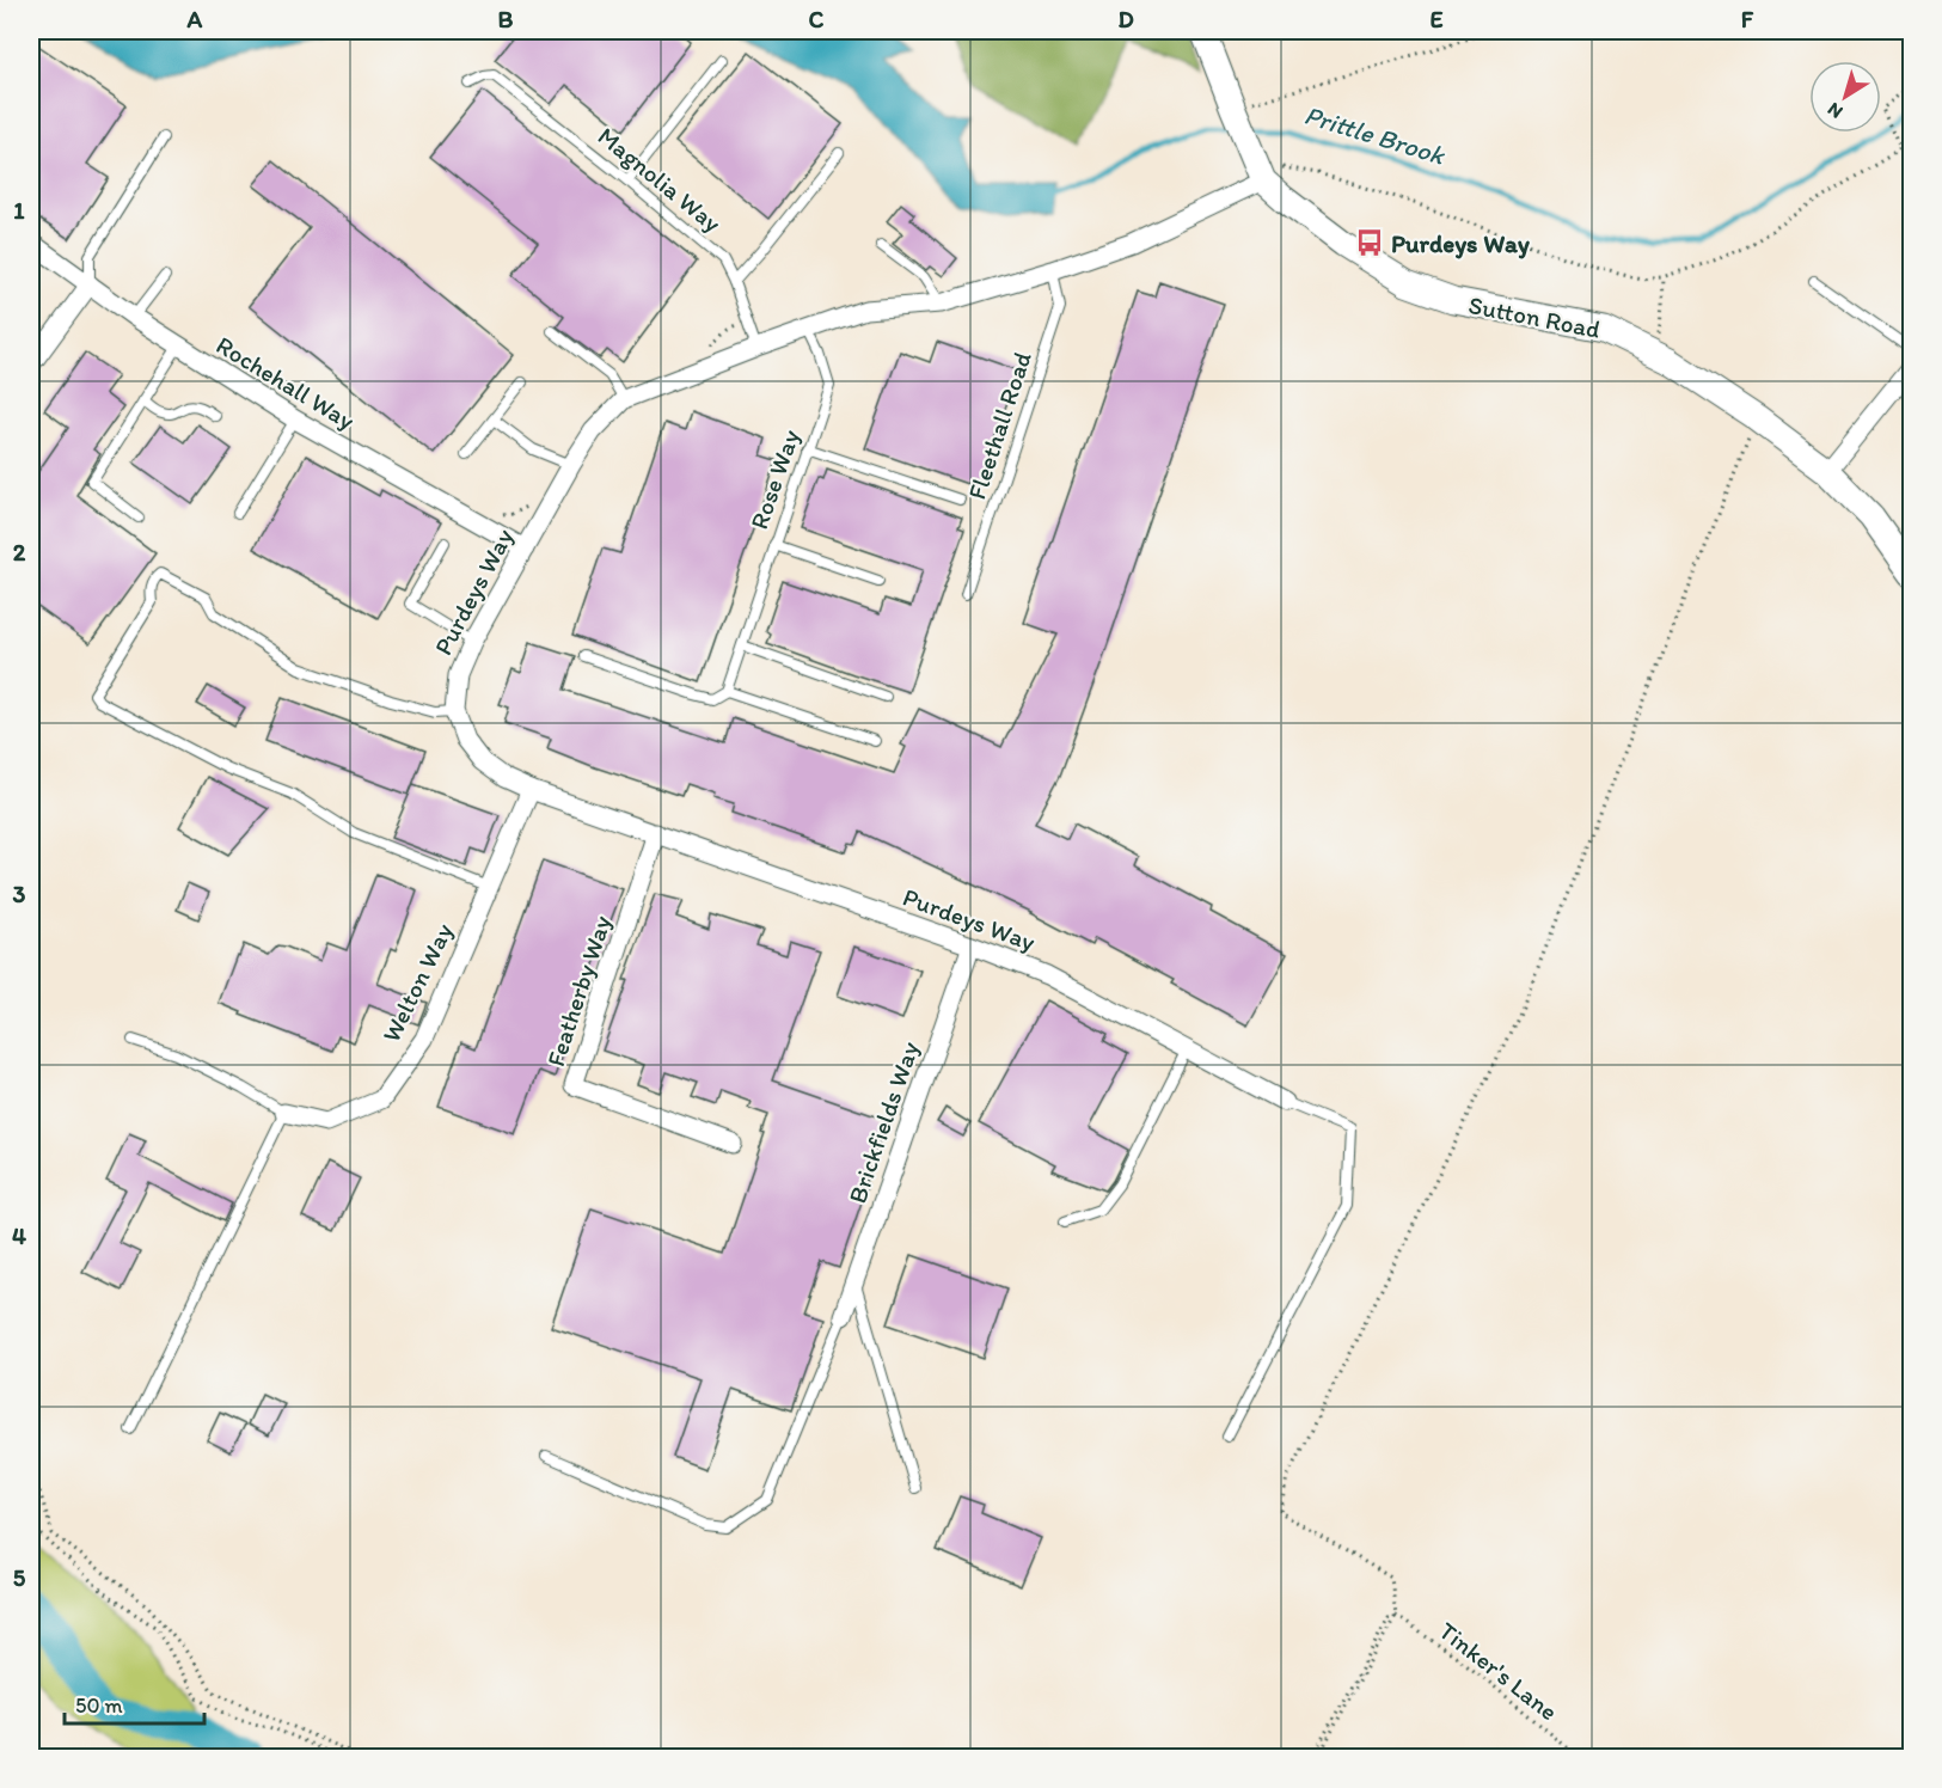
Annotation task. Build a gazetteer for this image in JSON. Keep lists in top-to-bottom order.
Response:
{
  "streets": {
    "street": [
      "Sutton Road",
      "Rochehall Way",
      "Purdeys Way",
      "Welton Way",
      "Featherby Way",
      "Brickfields Way"
    ],
    "lane": ["Magnolia Way", "Fleethall Road", "Rose Way"],
    "path": ["Tinker's Lane"]
  },
  "crossings": [
    ["Magnolia Way", "Purdeys Way"],
    ["Sutton Road", "Purdeys Way"],
    ["Rochehall Way", "Purdeys Way"],
    ["Fleethall Road", "Purdeys Way"],
    ["Rose Way", "Purdeys Way"],
    ["Purdeys Way", "Welton Way"],
    ["Purdeys Way", "Featherby Way"],
    ["Purdeys Way", "Brickfields Way"]
  ],
  "water": ["Prittle Brook"],
  "places": {
    "bus stop": ["Purdeys Way"]
  },
  "scale_bar": "50 m",
  "north": "bottom left",
  "grid": {
    "columns": [
      "A",
      "B",
      "C",
      "D",
      "E",
      "F"
    ],
    "rows": [
      "1",
      "2",
      "3",
      "4",
      "5"
    ]
  }
}
